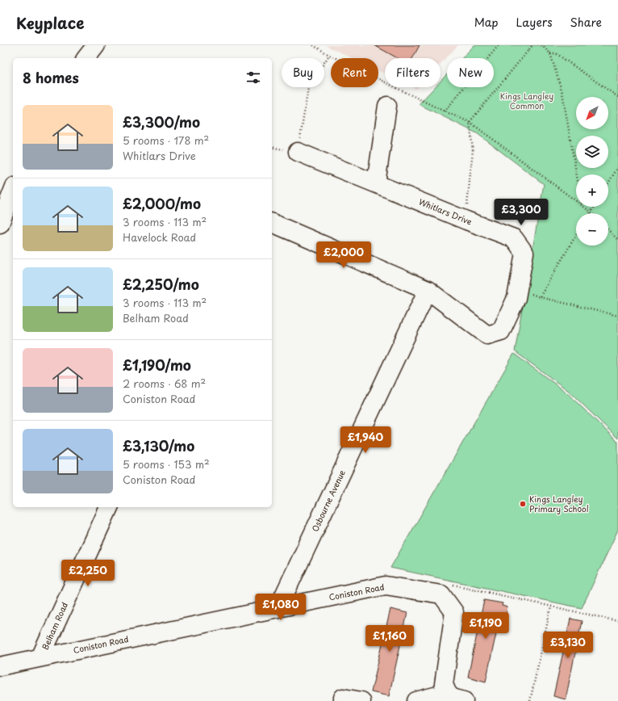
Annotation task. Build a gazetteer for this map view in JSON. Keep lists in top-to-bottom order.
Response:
{
  "streets": {
    "street": [
      "Whitlars Drive",
      "Osbourne Avenue",
      "Coniston Road",
      "Belham Road"
    ]
  },
  "crossings": [
    ["Whitlars Drive", "Osbourne Avenue"],
    ["Osbourne Avenue", "Coniston Road"],
    ["Coniston Road", "Belham Road"]
  ],
  "parks": ["Kings Langley Common"],
  "places": ["Kings Langley Primary School"],
  "north": "bottom left",
  "page": {
    "header": "Keyplace",
    "nav": ["Map", "Layers", "Share"],
    "chip": [
      "Buy",
      "Rent",
      "Filters",
      "New"
    ],
    "heading": "8 homes",
    "map_buttons": ["+", "−"],
    "list": [
      {
        "name": "£3,300/mo",
        "note": "5 rooms · 178 m² · Whitlars Drive"
      },
      {
        "name": "£2,000/mo",
        "note": "3 rooms · 113 m² · Havelock Road"
      },
      {
        "name": "£2,250/mo",
        "note": "3 rooms · 113 m² · Belham Road"
      },
      {
        "name": "£1,190/mo",
        "note": "2 rooms · 68 m² · Coniston Road"
      },
      {
        "name": "£3,130/mo",
        "note": "5 rooms · 153 m² · Coniston Road"
      }
    ],
    "price": [
      "£3,300",
      "£2,000",
      "£1,940",
      "£2,250",
      "£1,080",
      "£1,190",
      "£1,160",
      "£3,130"
    ]
  }
}
